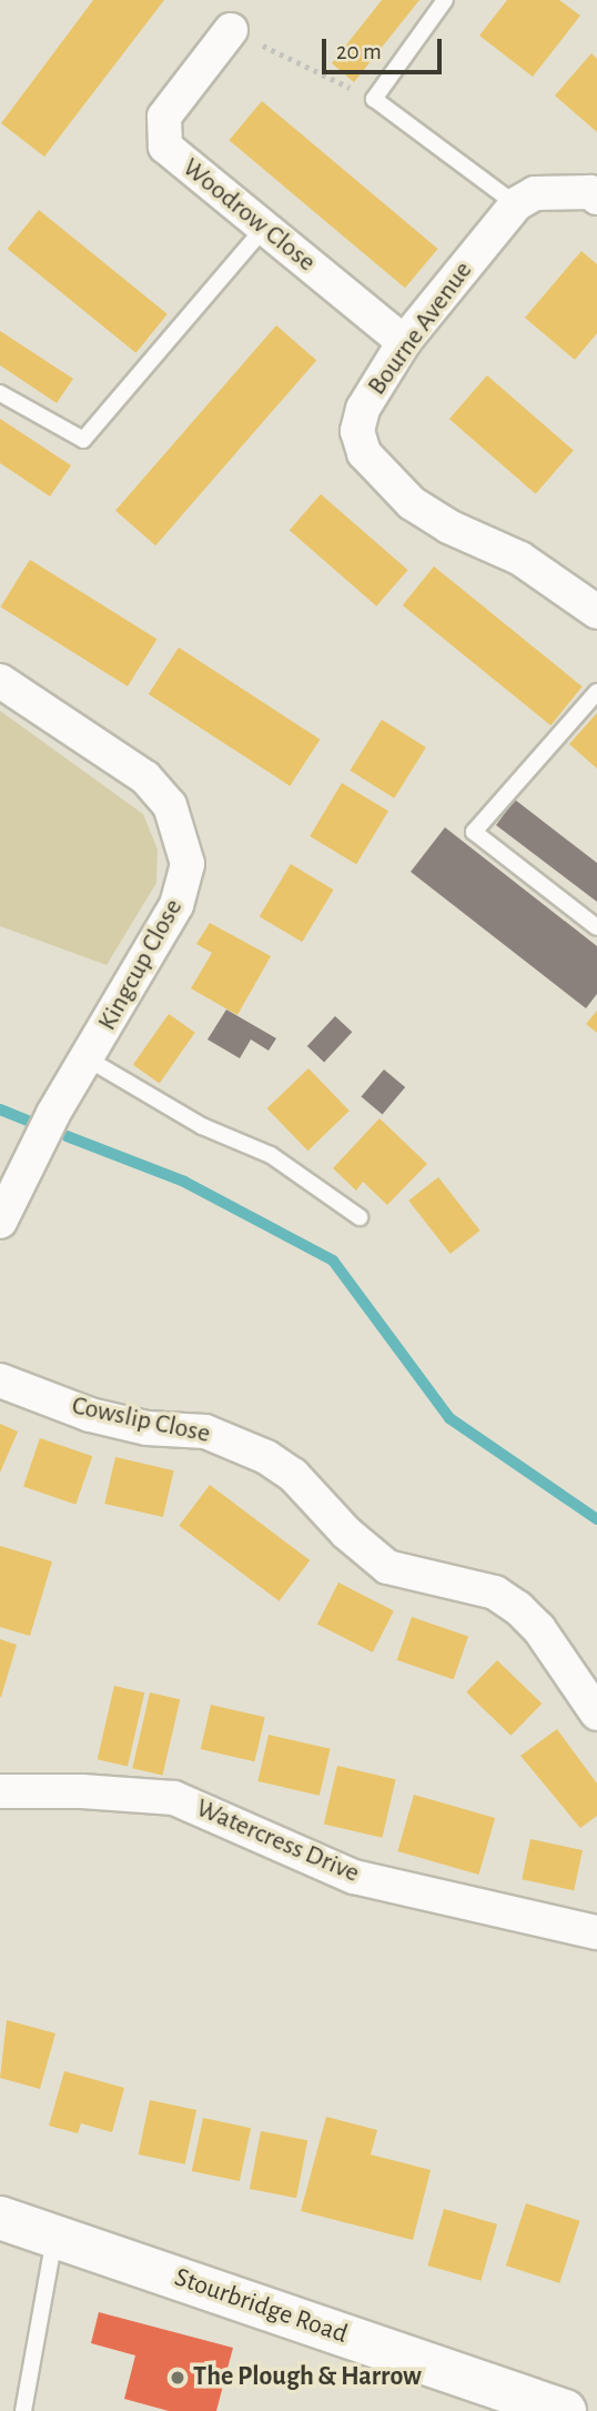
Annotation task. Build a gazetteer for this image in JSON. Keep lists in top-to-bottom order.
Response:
{
  "streets": {
    "main road": ["Stourbridge Road"],
    "street": [
      "Woodrow Close",
      "Bourne Avenue",
      "Kingcup Close",
      "Cowslip Close",
      "Watercress Drive"
    ]
  },
  "crossings": [
    ["Woodrow Close", "Bourne Avenue"]
  ],
  "places": ["The Plough & Harrow"],
  "scale_bar": "20 m"
}
